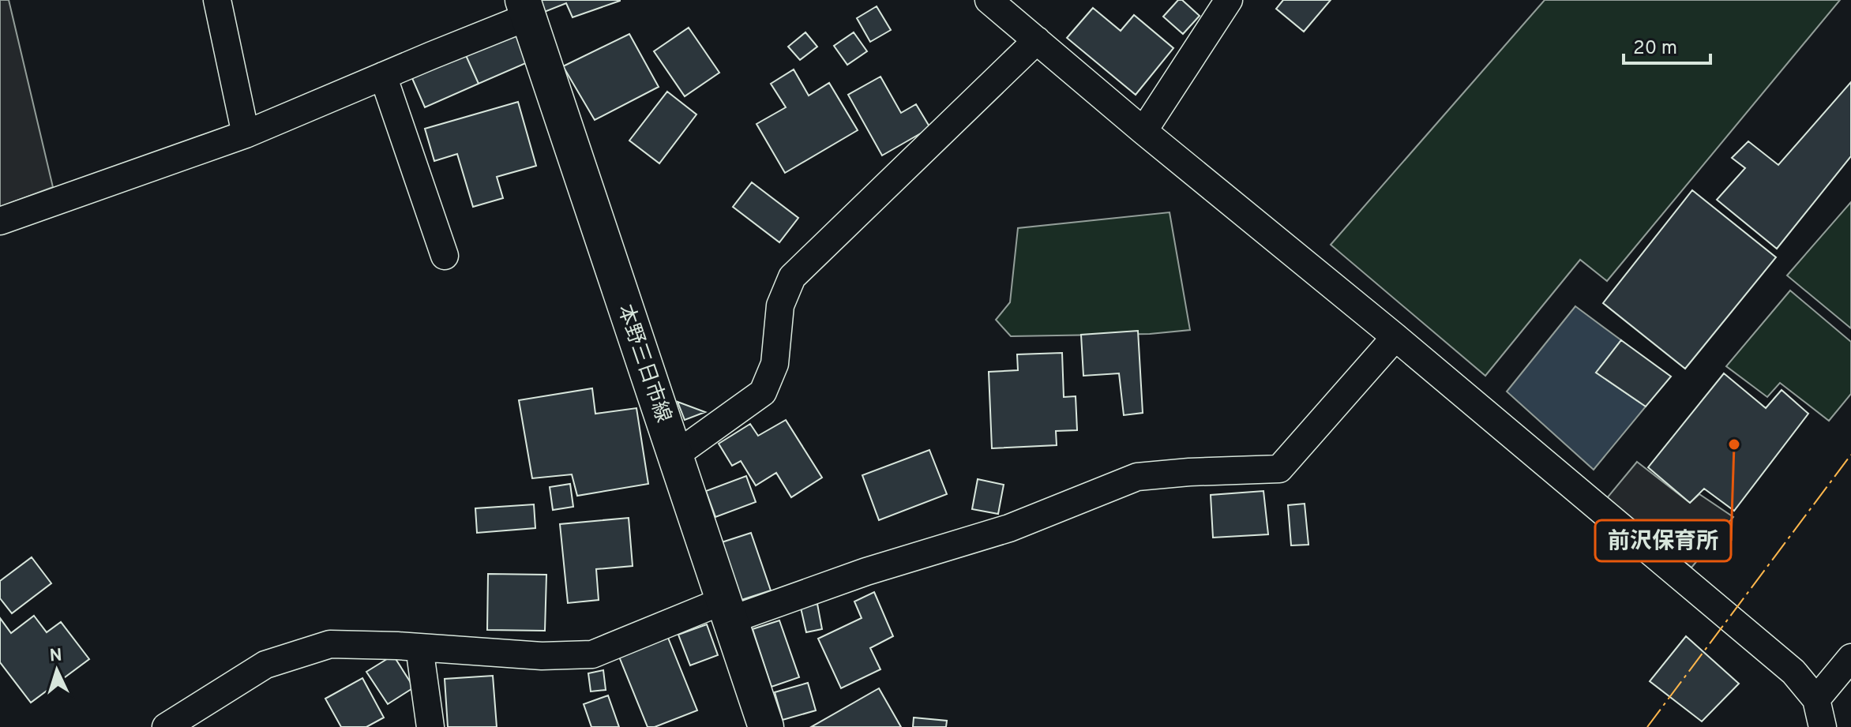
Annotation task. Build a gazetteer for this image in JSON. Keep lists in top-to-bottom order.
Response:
{
  "streets": {
    "main road": ["本野三日市線"]
  },
  "places": ["前沢保育所"],
  "scale_bar": "20 m",
  "north": "top"
}
